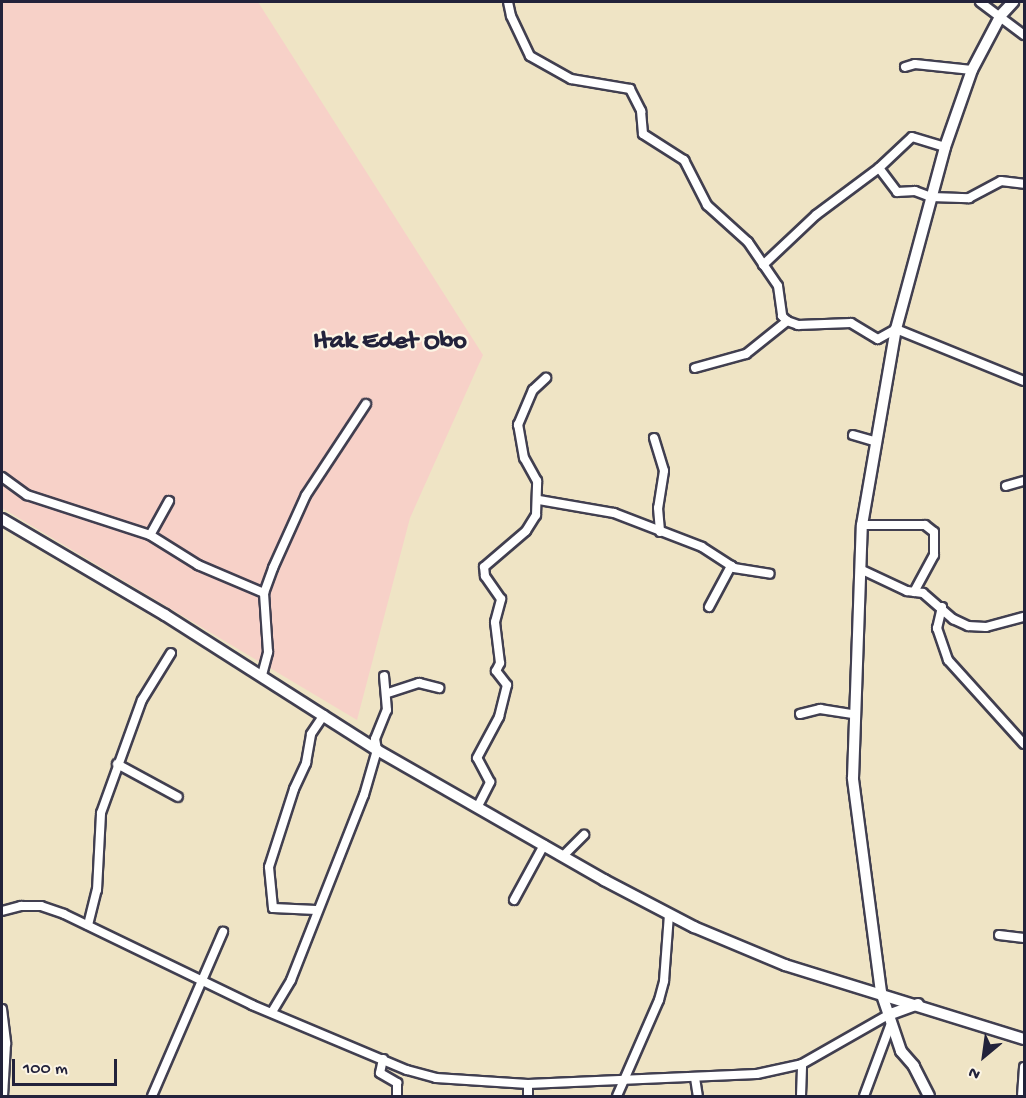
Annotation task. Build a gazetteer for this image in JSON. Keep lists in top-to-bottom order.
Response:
{
  "districts": ["Itak Edet Obo"],
  "scale_bar": "100 m",
  "north": "bottom left"
}
